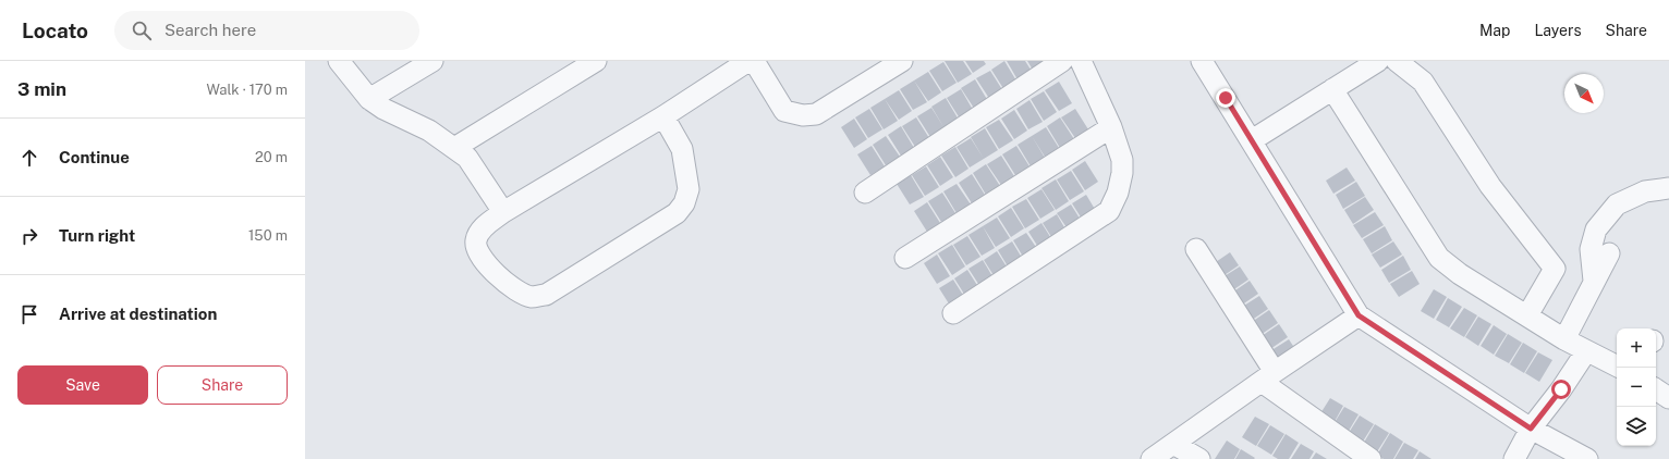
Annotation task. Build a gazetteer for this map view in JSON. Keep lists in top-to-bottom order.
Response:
{
  "north": "bottom right",
  "page": {
    "header": "Locato",
    "search": "Search here",
    "nav": ["Map", "Layers", "Share"],
    "heading": ["3 min", "Walk · 170 m"],
    "list": [
      ["Continue", "20 m"],
      ["Turn right", "150 m"],
      "Arrive at destination"
    ],
    "map_buttons": ["+", "−"],
    "buttons": ["Save", "Share"]
  }
}
